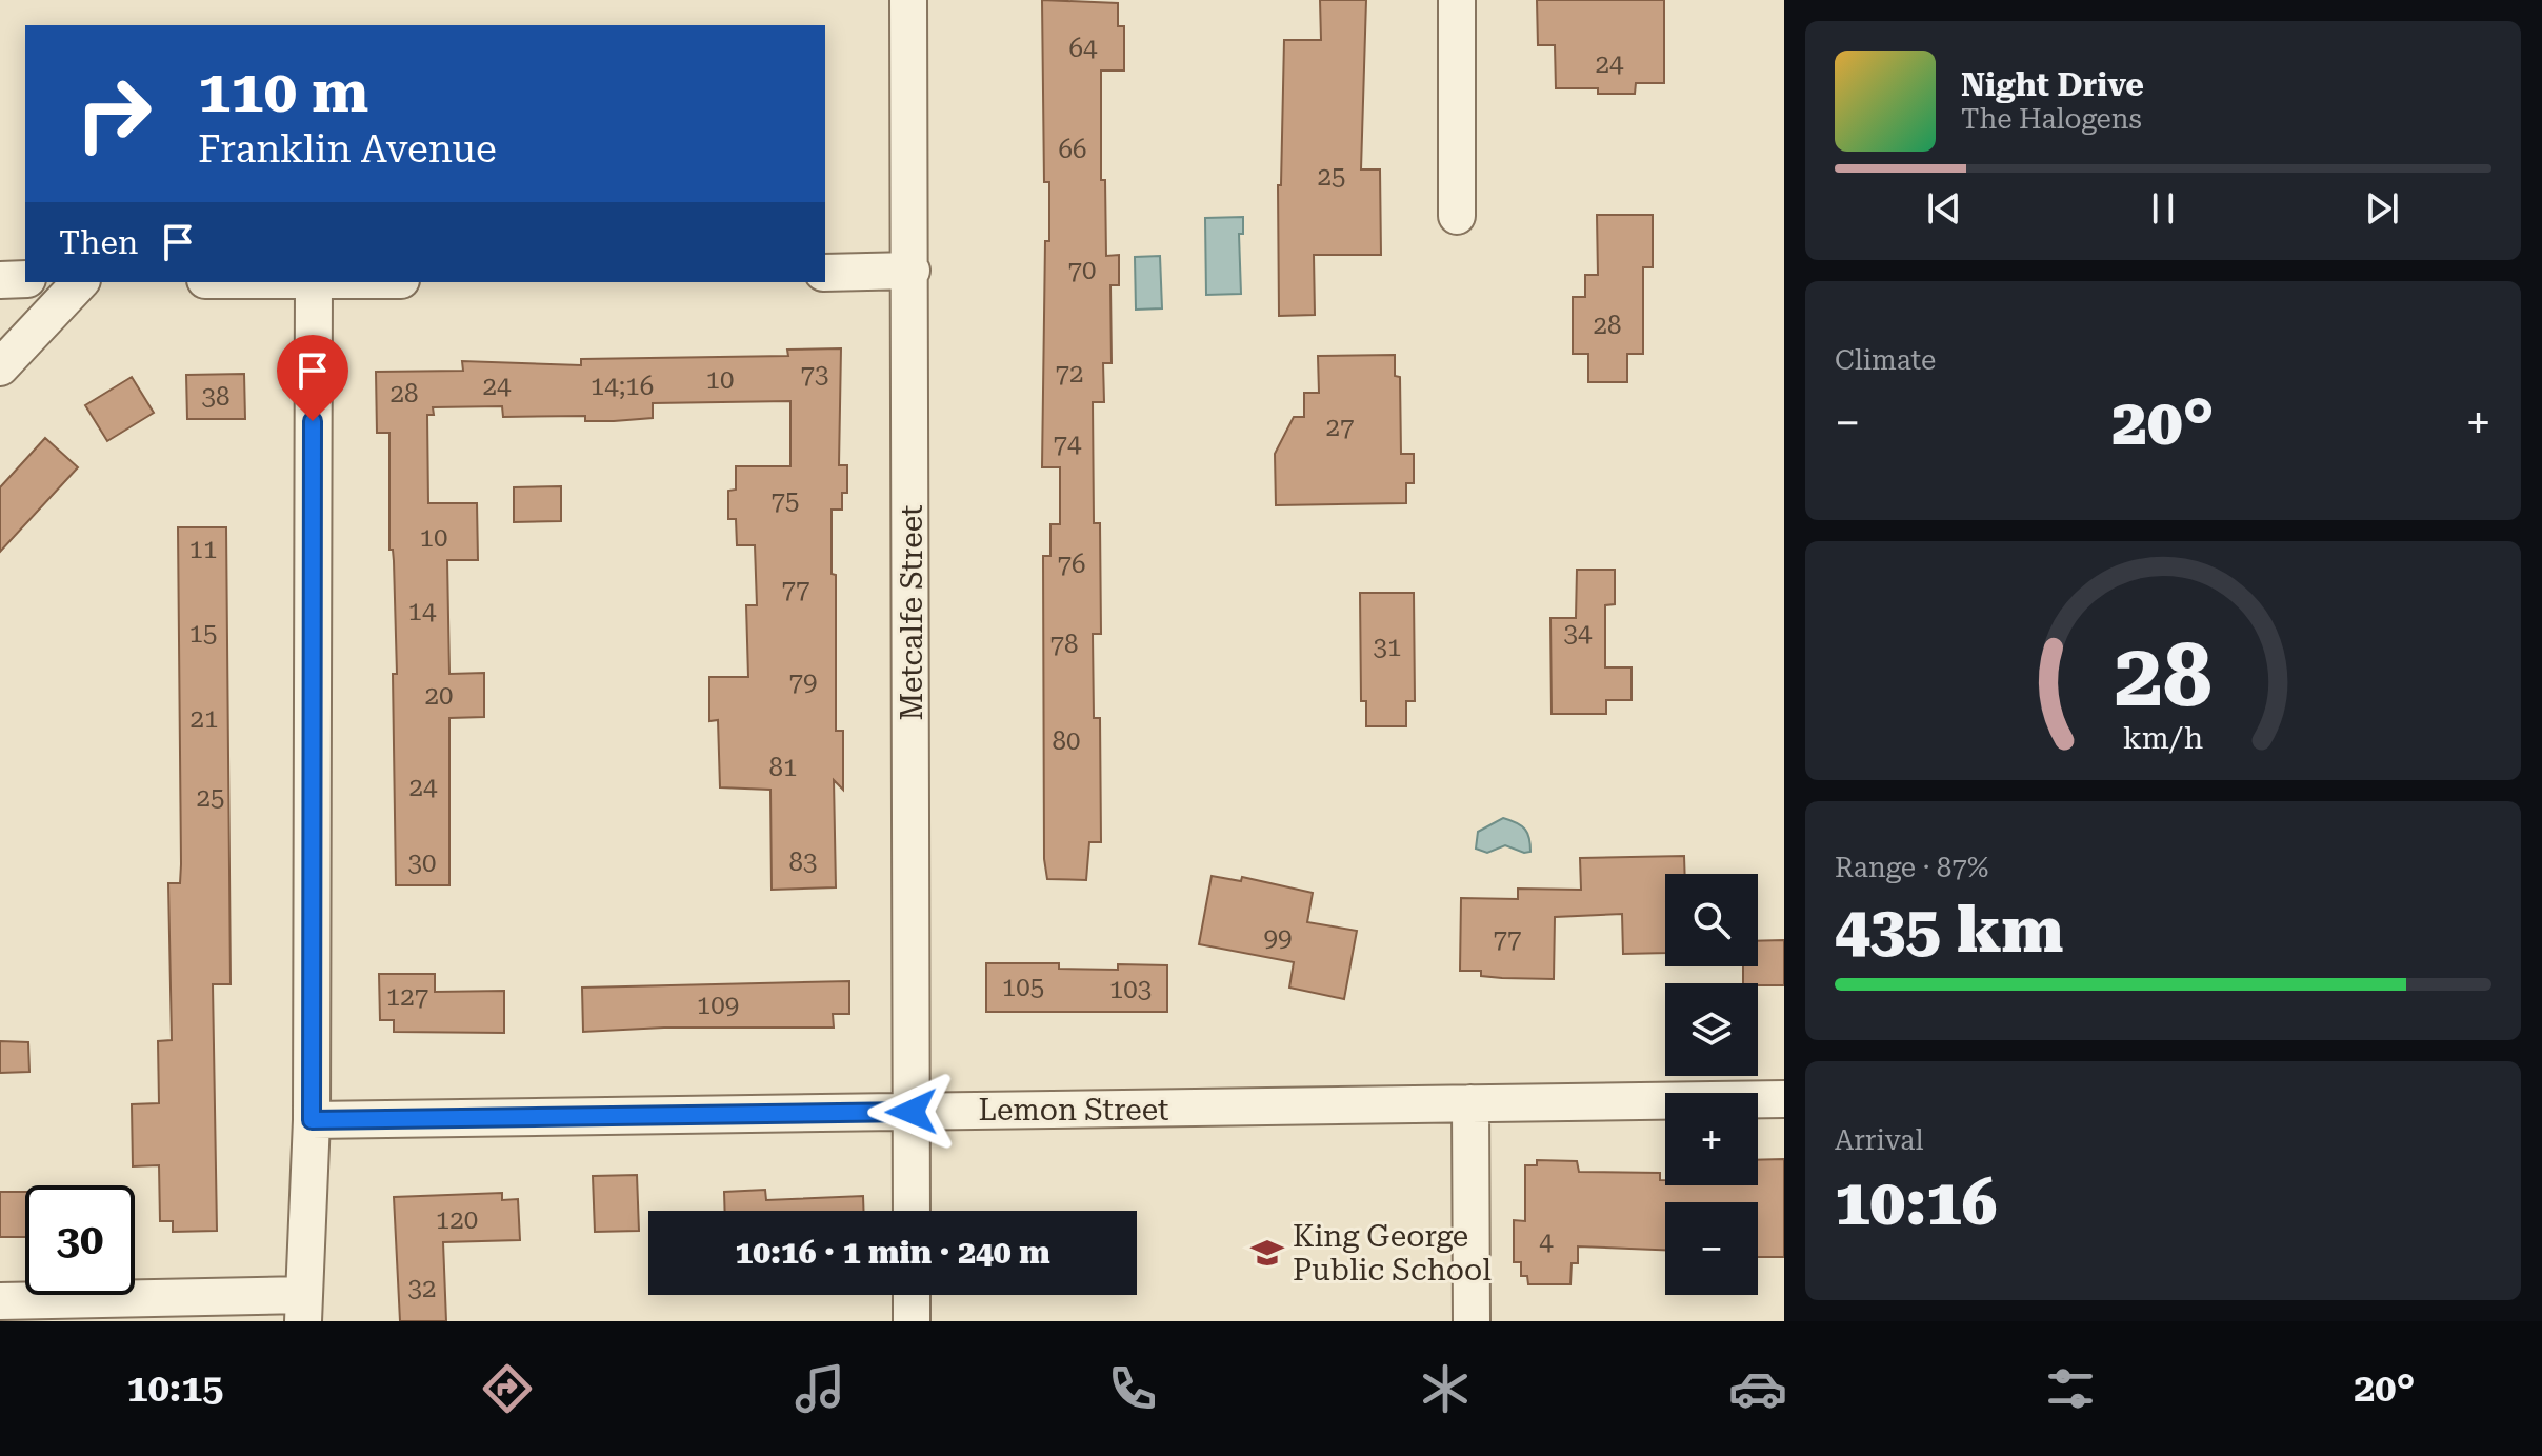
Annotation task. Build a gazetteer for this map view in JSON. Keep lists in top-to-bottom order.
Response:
{
  "streets": {
    "street": ["Metcalfe Street", "Lemon Street"]
  },
  "crossings": [
    ["Metcalfe Street", "Lemon Street"]
  ],
  "places": {
    "school or university": ["King George Public School"]
  },
  "house_numbers": [
    "64",
    "24",
    "66",
    "25",
    "70",
    "28",
    "72",
    "73",
    "10",
    "24",
    "14;16",
    "28",
    "38",
    "27",
    "74",
    "75",
    "10",
    "11",
    "76",
    "77",
    "14",
    "15",
    "34",
    "78",
    "31",
    "79",
    "20",
    "21",
    "80",
    "81",
    "24",
    "25",
    "83",
    "30",
    "99",
    "77",
    "105",
    "103",
    "127",
    "109",
    "120",
    "4",
    "32"
  ],
  "page": {
    "turn": ["110 m", "Franklin Avenue"],
    "song": ["Night Drive", "The Halogens"],
    "then": "Then",
    "tile": [
      "Climate",
      ["Range · 87%", "435 km"],
      ["Arrival", "10:16"]
    ],
    "heat": ["−", "20°", "+"],
    "map_buttons": ["+", "−"],
    "limit": "30",
    "trip": "10:16 · 1 min · 240 m",
    "tabs": ["10:15", "20°"],
    "gauge": ["28", "km/h"]
  }
}
